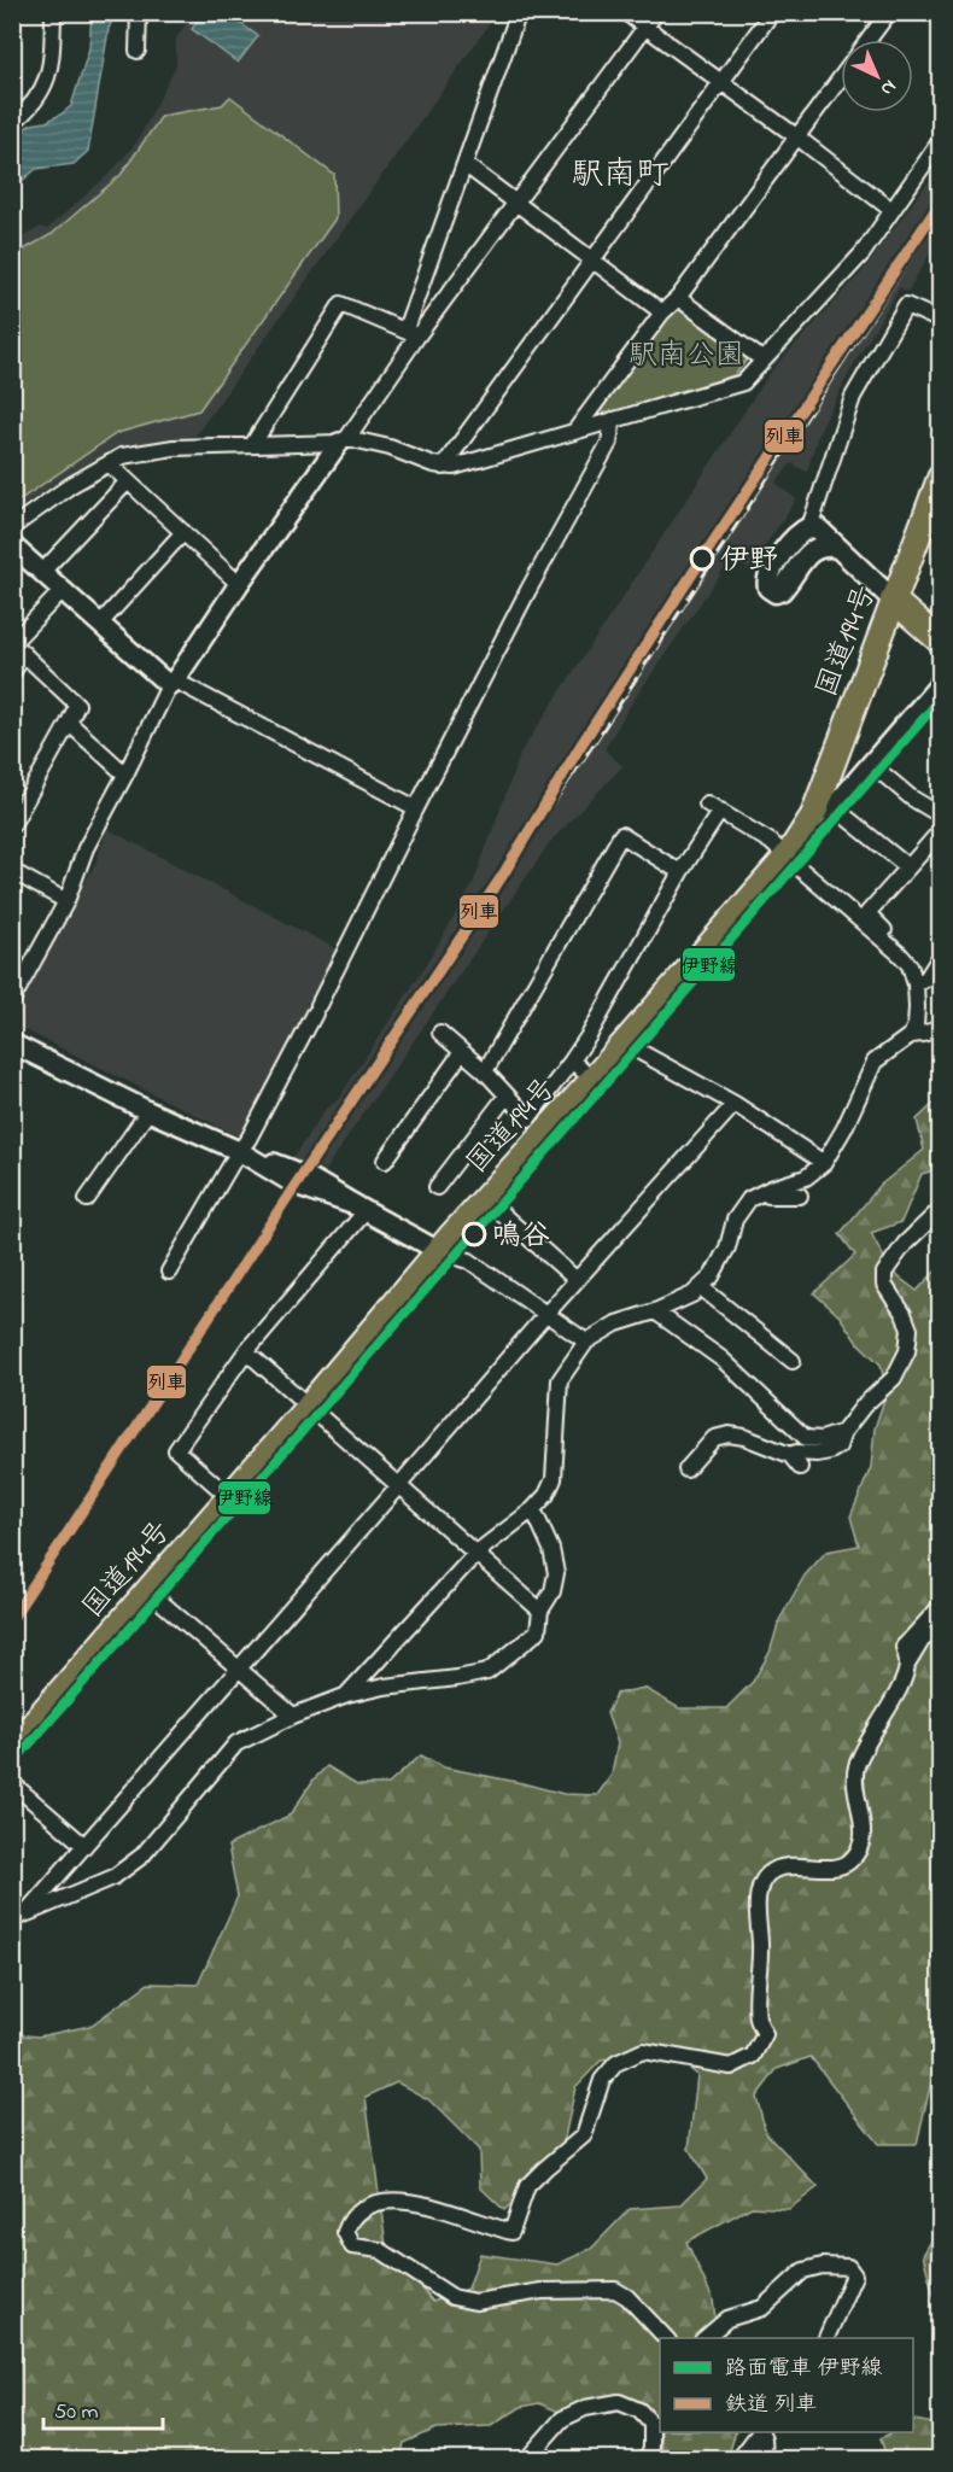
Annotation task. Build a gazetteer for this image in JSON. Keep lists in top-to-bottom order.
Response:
{
  "streets": {
    "main road": ["国道194号"]
  },
  "districts": ["駅南町"],
  "parks": ["駅南公園"],
  "places": ["伊野", "鳴谷"],
  "lines": ["rail line 列車", "tram line 伊野線"],
  "legend": ["路面電車 伊野線", "鉄道 列車"],
  "scale_bar": "50 m",
  "north": "bottom right"
}
